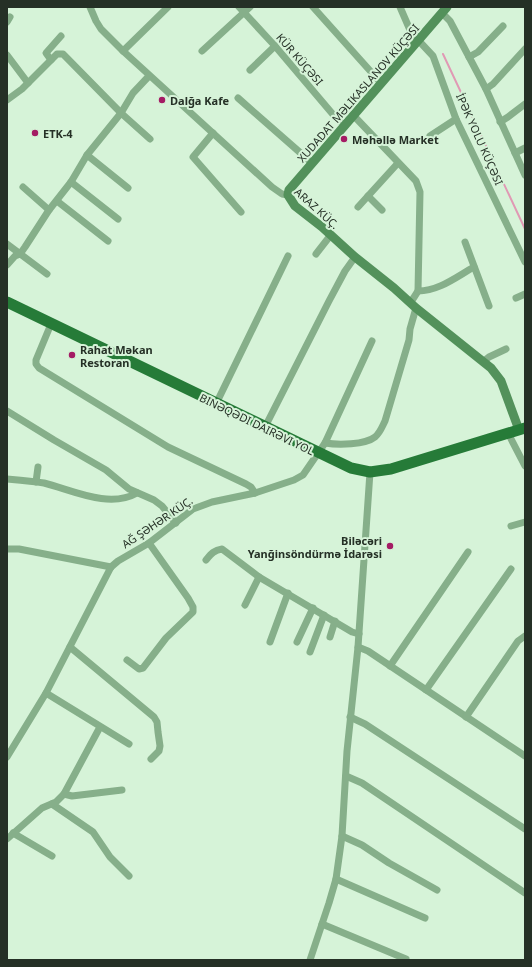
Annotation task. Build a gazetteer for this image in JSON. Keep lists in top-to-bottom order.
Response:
{
  "streets": {
    "main road": ["BINƏQƏDI DAIRƏVI YOL"],
    "street": [
      "KÜR KÜÇƏSI",
      "XUDADAT MƏLIKASLANOV KÜÇƏSI",
      "İPƏK YOLU KÜÇƏSI",
      "ARAZ KÜÇ.",
      "AĞ ŞƏHƏR KÜÇ."
    ]
  },
  "crossings": [
    ["KÜR KÜÇƏSI", "XUDADAT MƏLIKASLANOV KÜÇƏSI"],
    ["XUDADAT MƏLIKASLANOV KÜÇƏSI", "İPƏK YOLU KÜÇƏSI"],
    ["XUDADAT MƏLIKASLANOV KÜÇƏSI", "ARAZ KÜÇ."],
    ["ARAZ KÜÇ.", "BINƏQƏDI DAIRƏVI YOL"],
    ["BINƏQƏDI DAIRƏVI YOL", "AĞ ŞƏHƏR KÜÇ."]
  ],
  "places": [
    "Dalğa Kafe",
    "ETK-4",
    "Məhəllə Market",
    "Rahat Məkan Restoran",
    "Biləcəri Yanğinsöndürmə İdarəsi"
  ]
}
